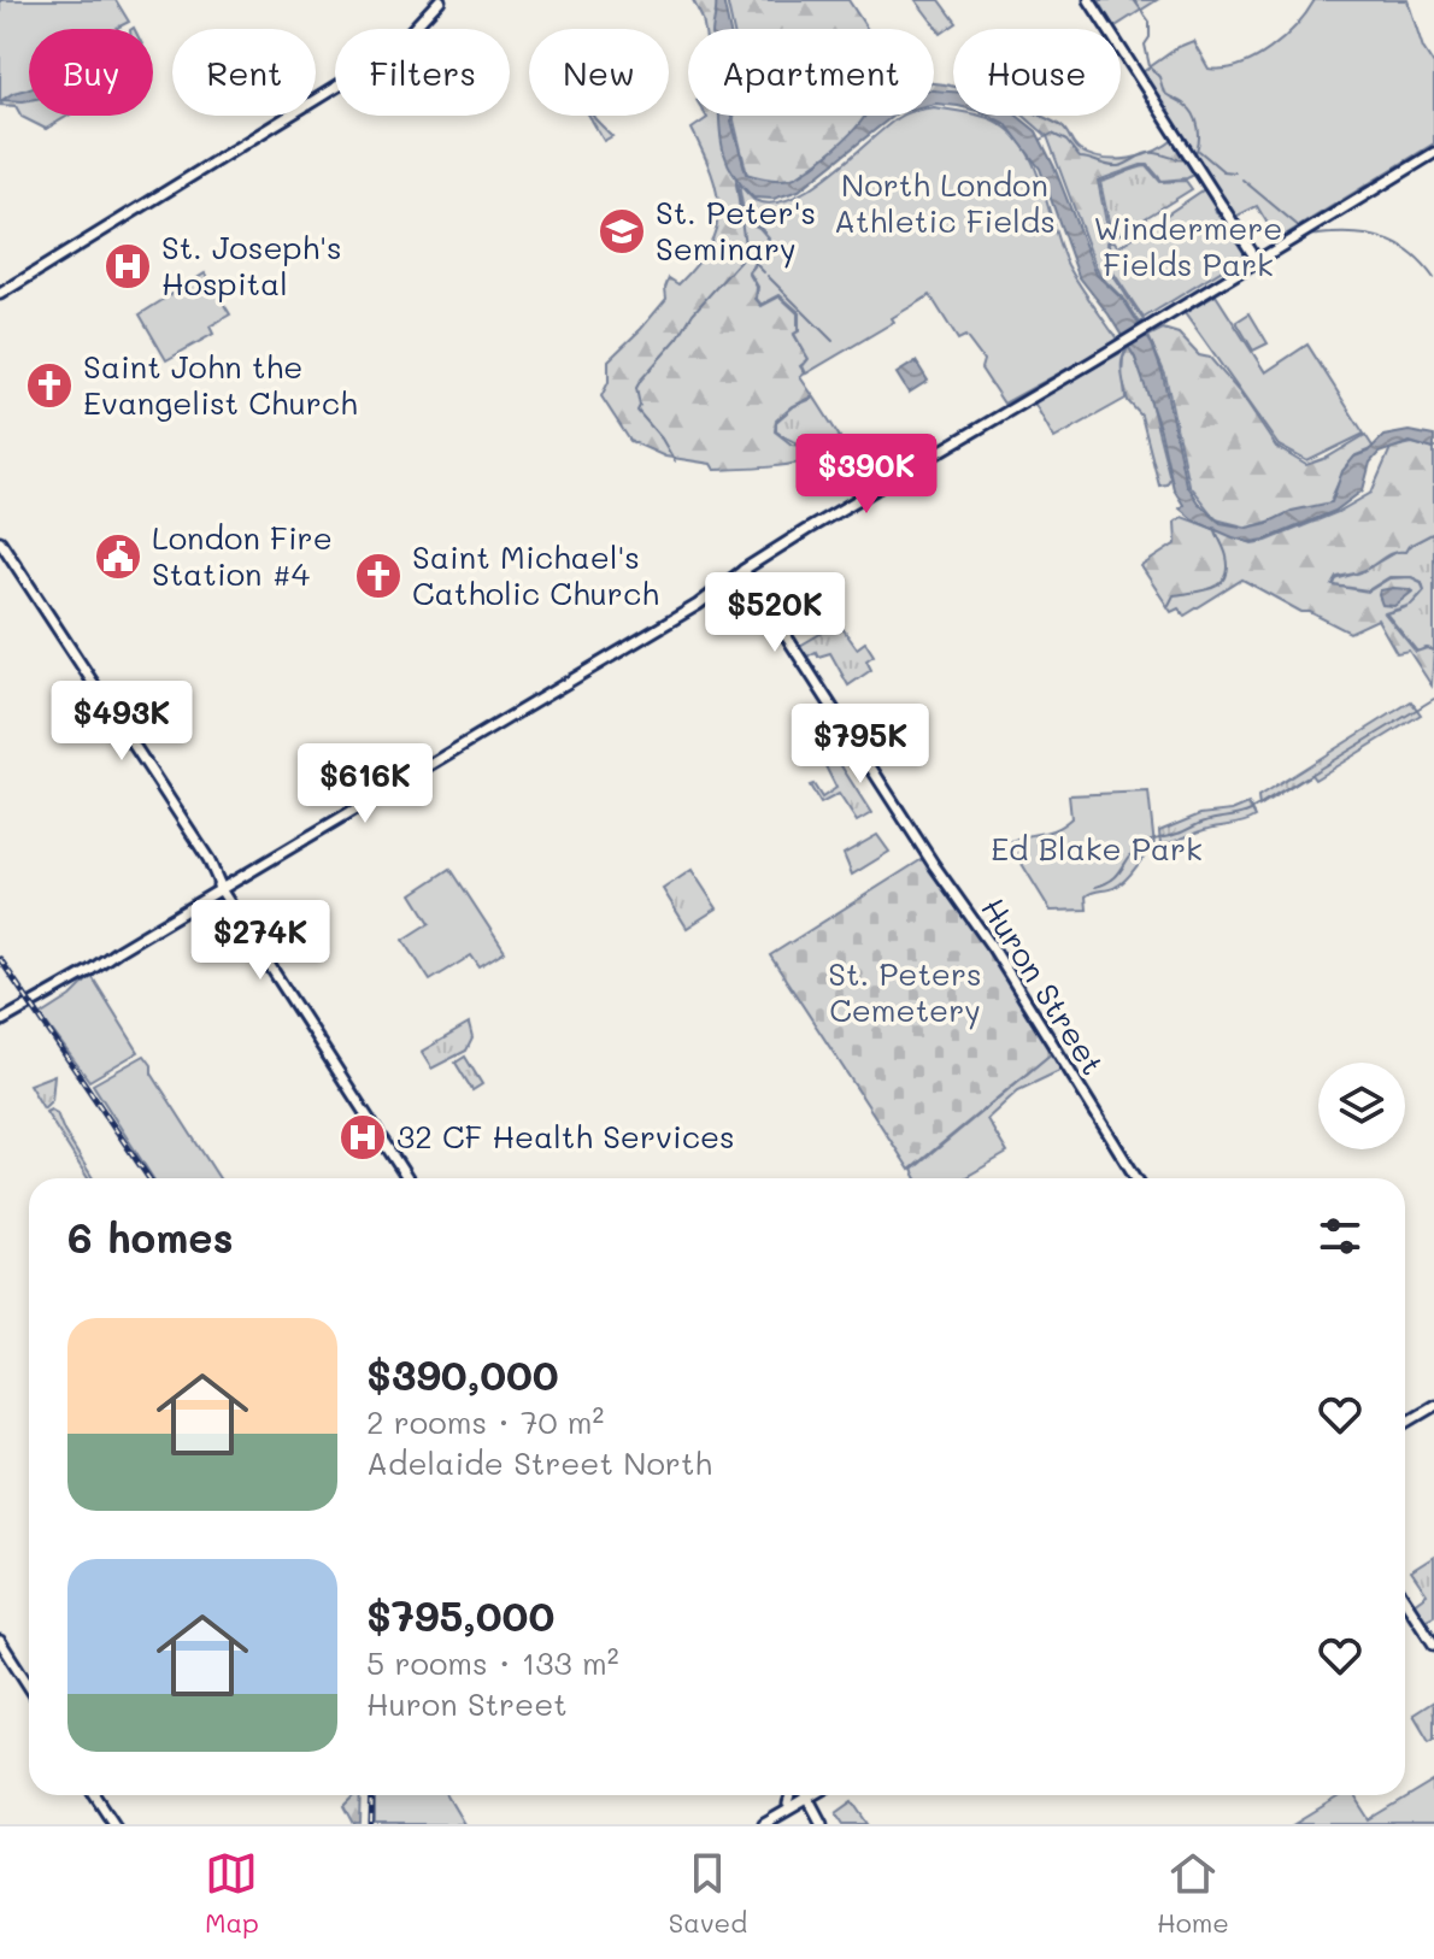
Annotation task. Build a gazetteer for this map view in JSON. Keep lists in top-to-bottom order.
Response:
{
  "streets": {
    "main road": ["Huron Street"]
  },
  "parks": [
    "North London Athletic Fields",
    "Windermere Fields Park",
    "Ed Blake Park",
    "St. Peters Cemetery"
  ],
  "places": {
    "school or university": ["St. Peter's Seminary"],
    "hospital": ["St. Joseph's Hospital", "32 CF Health Services"],
    "church": ["Saint John the Evangelist Church", "Saint Michael's Catholic Church"],
    "public building": ["London Fire Station #4"]
  },
  "page": {
    "chip": [
      "Buy",
      "Rent",
      "Filters",
      "New",
      "Apartment",
      "House"
    ],
    "price": [
      "$390K",
      "$520K",
      "$493K",
      "$795K",
      "$616K",
      "$274K"
    ],
    "heading": "6 homes",
    "list": [
      {
        "name": "$390,000",
        "note": "2 rooms · 70 m² · Adelaide Street North"
      },
      {
        "name": "$795,000",
        "note": "5 rooms · 133 m² · Huron Street"
      }
    ],
    "tabs": ["Map", "Saved", "Home"]
  }
}
